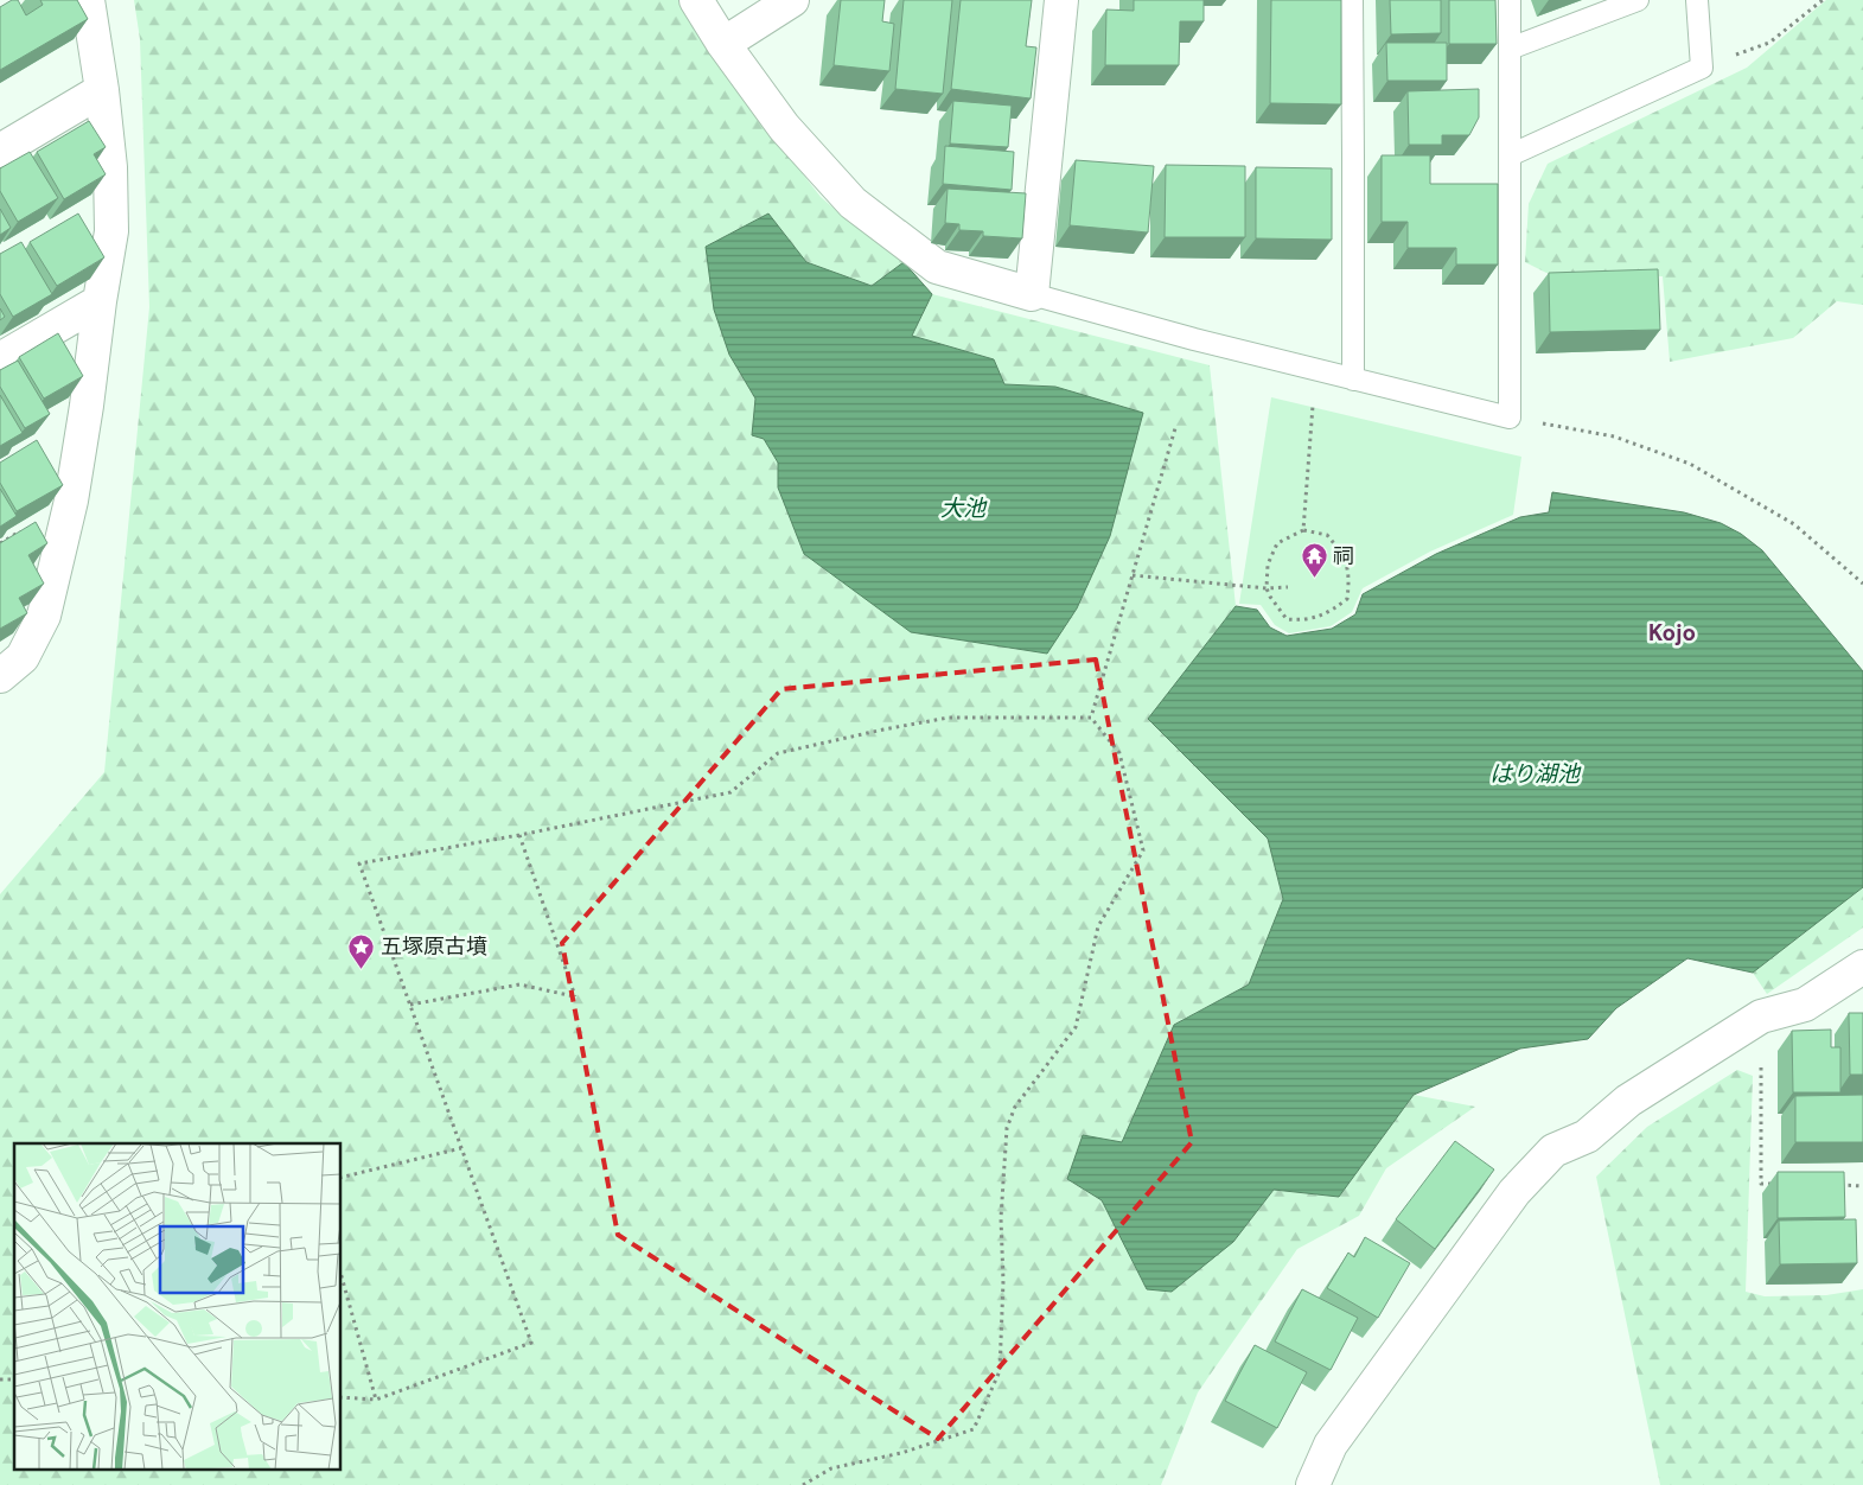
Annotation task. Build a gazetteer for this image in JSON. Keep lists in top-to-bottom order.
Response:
{
  "districts": ["Kojo"],
  "water": ["大池", "はり湖池"],
  "places": {
    "temple": ["祠"],
    "place": ["五塚原古墳"]
  }
}
